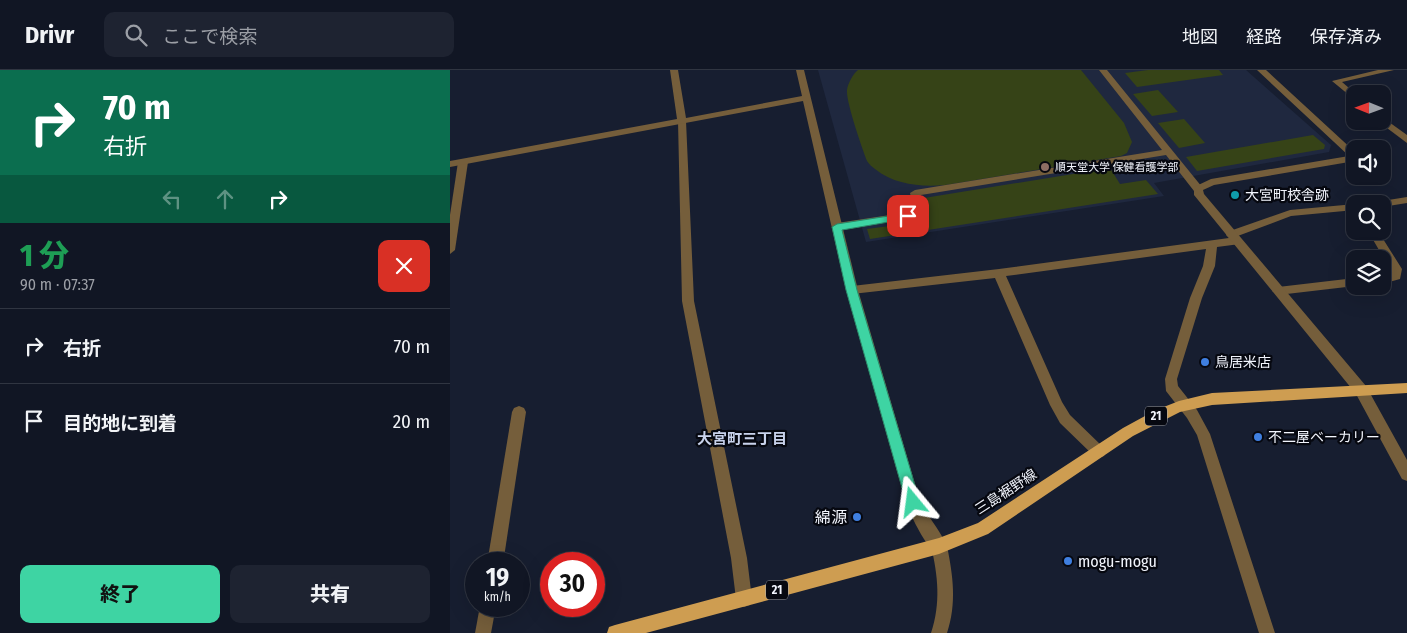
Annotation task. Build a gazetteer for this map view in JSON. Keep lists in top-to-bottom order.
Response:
{
  "streets": {
    "main road": ["21", "三島裾野線"]
  },
  "districts": ["大宮町三丁目"],
  "places": [
    "順天堂大学 保健看護学部",
    "大宮町校舎跡",
    "鳥居米店",
    "不二屋ベーカリー",
    "綿源",
    "mogu-mogu"
  ],
  "north": "left",
  "page": {
    "header": "Drivr",
    "search": "ここで検索",
    "nav": ["地図", "経路", "保存済み"],
    "turn": ["70 m", "右折"],
    "heading": ["1 分", "90 m · 07:37"],
    "list": [
      {
        "name": "右折",
        "value": "70 m"
      },
      {
        "name": "目的地に到着",
        "value": "20 m"
      }
    ],
    "speed": "19 km/h",
    "limit": "30",
    "buttons": ["終了", "共有"]
  }
}
